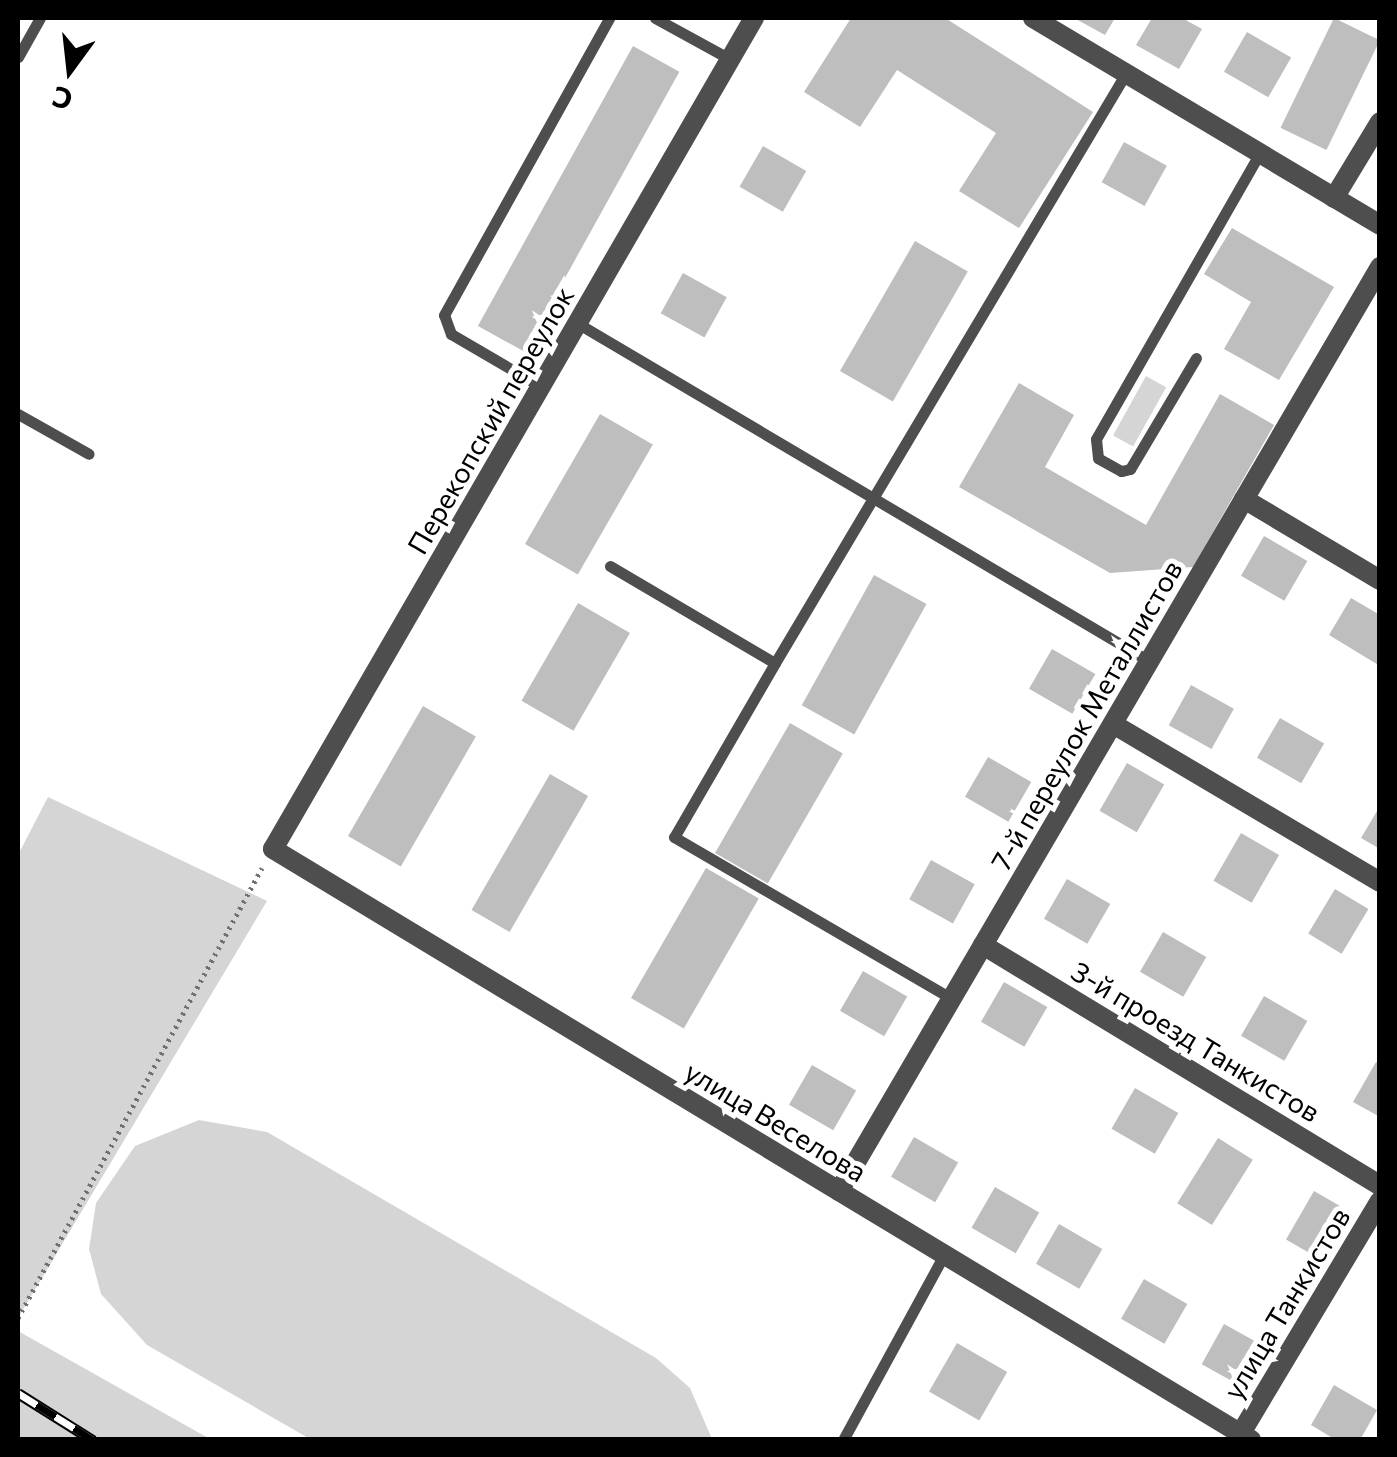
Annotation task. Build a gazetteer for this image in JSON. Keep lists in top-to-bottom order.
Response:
{
  "streets": {
    "street": [
      "Перекопский переулок",
      "7-й переулок Металлистов",
      "3-й проезд Танкистов",
      "улица Веселова",
      "улица Танкистов"
    ]
  },
  "crossings": [
    ["Перекопский переулок", "улица Веселова"],
    ["7-й переулок Металлистов", "3-й проезд Танкистов"],
    ["7-й переулок Металлистов", "улица Веселова"],
    ["улица Веселова", "улица Танкистов"]
  ],
  "north": "bottom"
}
